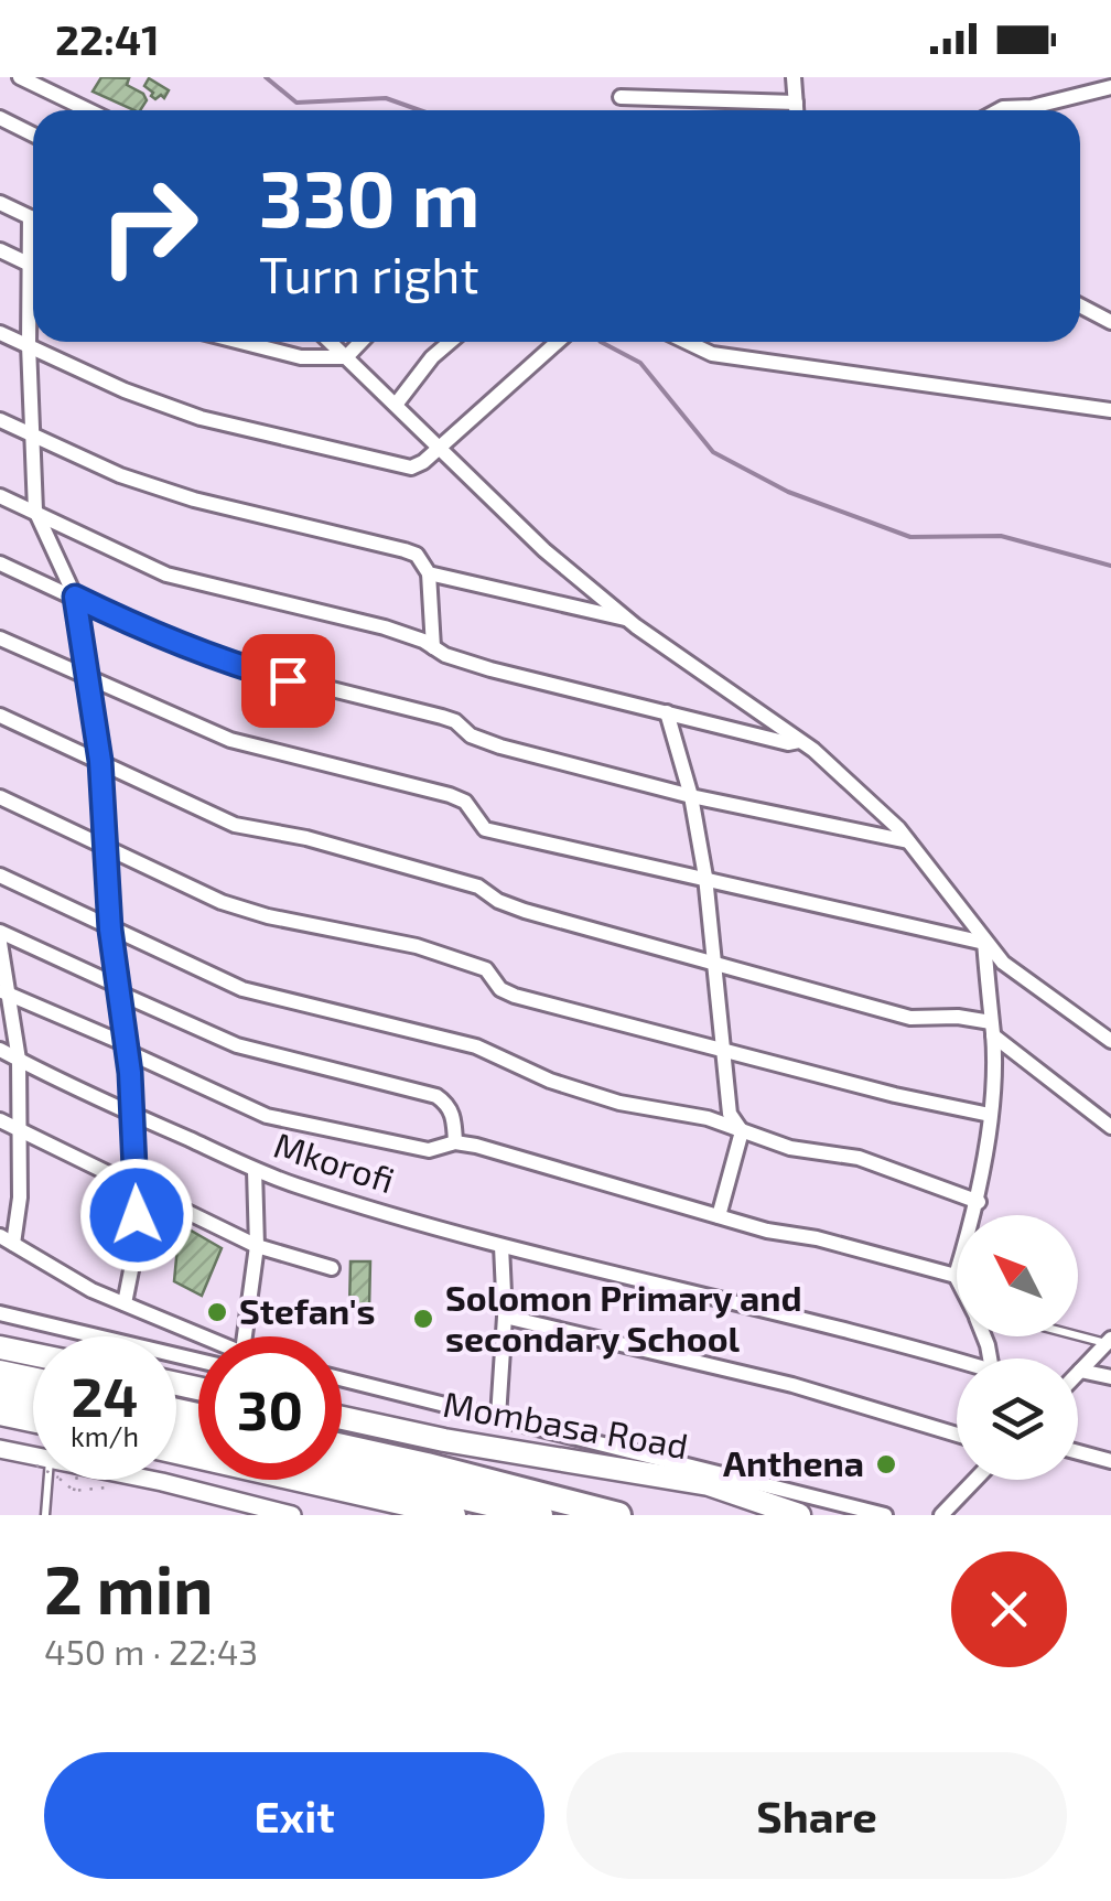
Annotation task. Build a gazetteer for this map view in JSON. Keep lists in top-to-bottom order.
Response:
{
  "streets": {
    "highway": ["Mombasa Road"],
    "street": ["Mkorofi"]
  },
  "places": ["Stefan's", "Solomon Primary and secondary School", "Anthena"],
  "north": "top left",
  "page": {
    "status": "22:41",
    "turn": ["330 m", "Turn right"],
    "speed": "24 km/h",
    "limit": "30",
    "heading": ["2 min", "450 m · 22:43"],
    "buttons": ["Exit", "Share"]
  }
}
